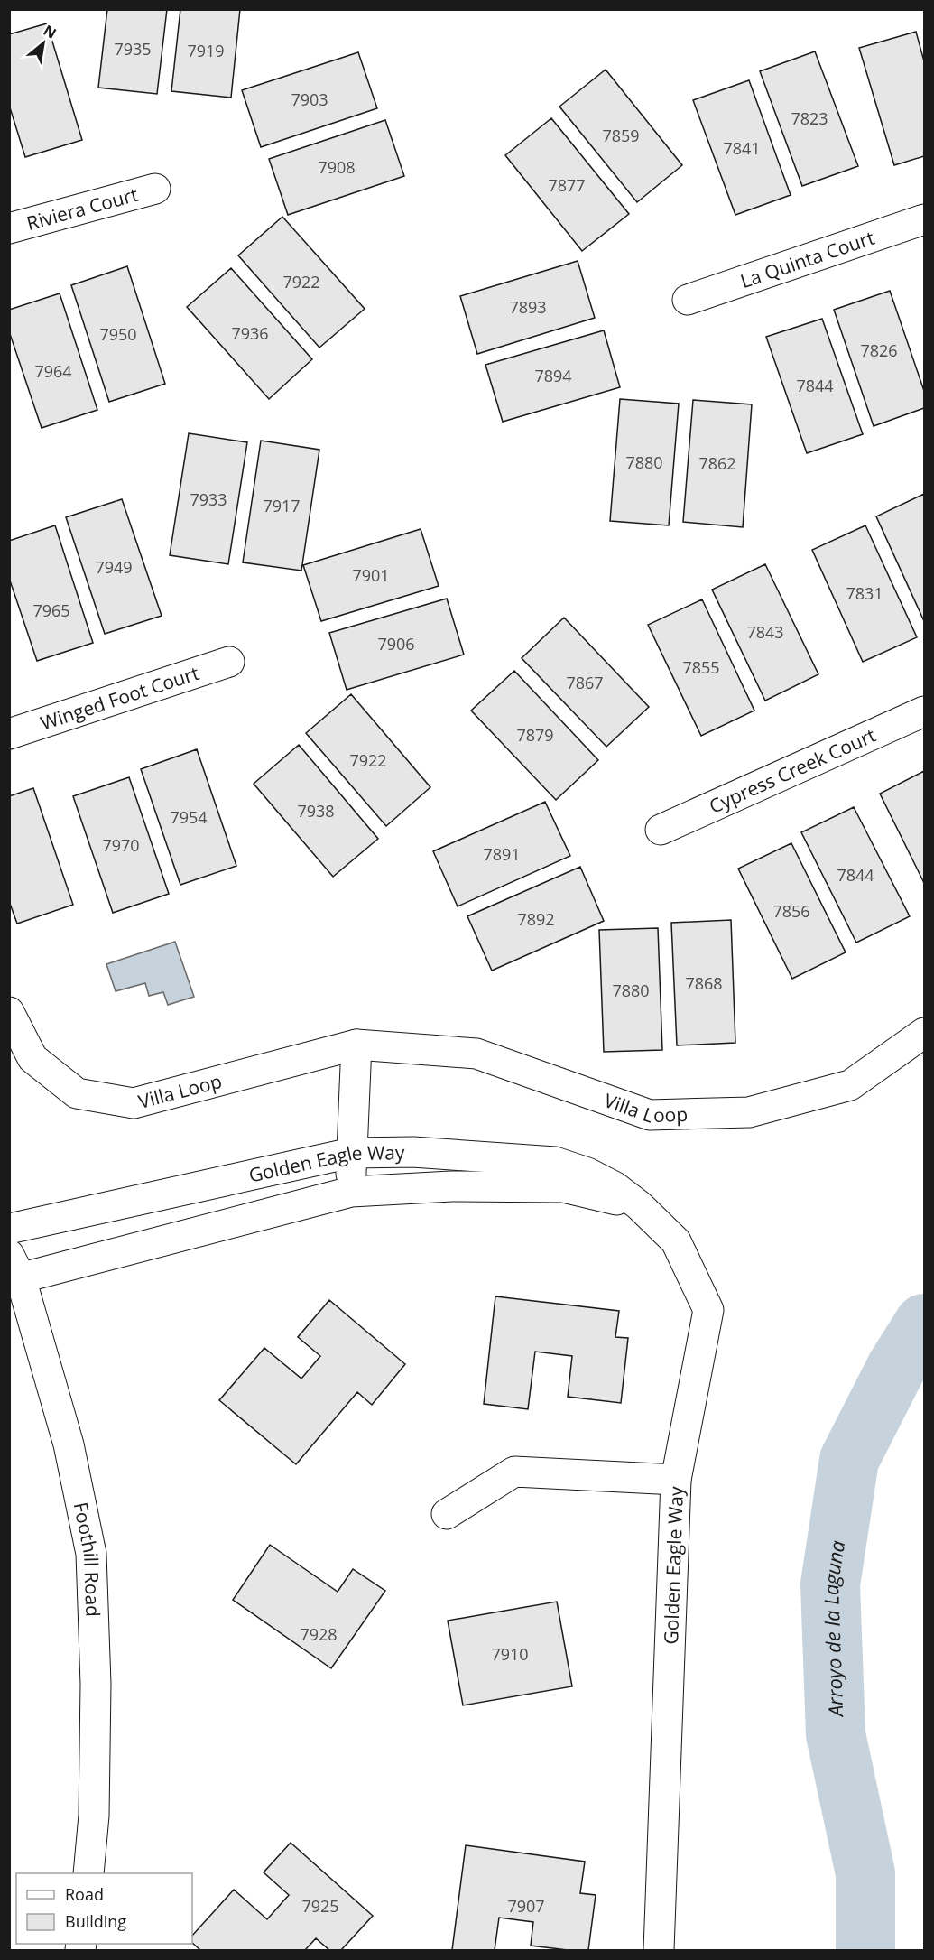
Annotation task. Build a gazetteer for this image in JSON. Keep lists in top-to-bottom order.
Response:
{
  "streets": {
    "street": [
      "Riviera Court",
      "La Quinta Court",
      "Winged Foot Court",
      "Cypress Creek Court",
      "Villa Loop",
      "Golden Eagle Way",
      "Foothill Road"
    ]
  },
  "crossings": [
    ["Golden Eagle Way", "Foothill Road"]
  ],
  "water": ["Arroyo de la Laguna"],
  "house_numbers": [
    "7935",
    "7919",
    "7903",
    "7823",
    "7859",
    "7841",
    "7908",
    "7877",
    "7922",
    "7893",
    "7936",
    "7950",
    "7826",
    "7964",
    "7894",
    "7844",
    "7880",
    "7862",
    "7933",
    "7917",
    "7949",
    "7901",
    "7831",
    "7965",
    "7843",
    "7906",
    "7855",
    "7867",
    "7879",
    "7922",
    "7938",
    "7954",
    "7970",
    "7891",
    "7844",
    "7856",
    "7892",
    "7868",
    "7880",
    "7928",
    "7910",
    "7925",
    "7907"
  ],
  "legend": ["Road", "Building"],
  "north": "top right"
}
